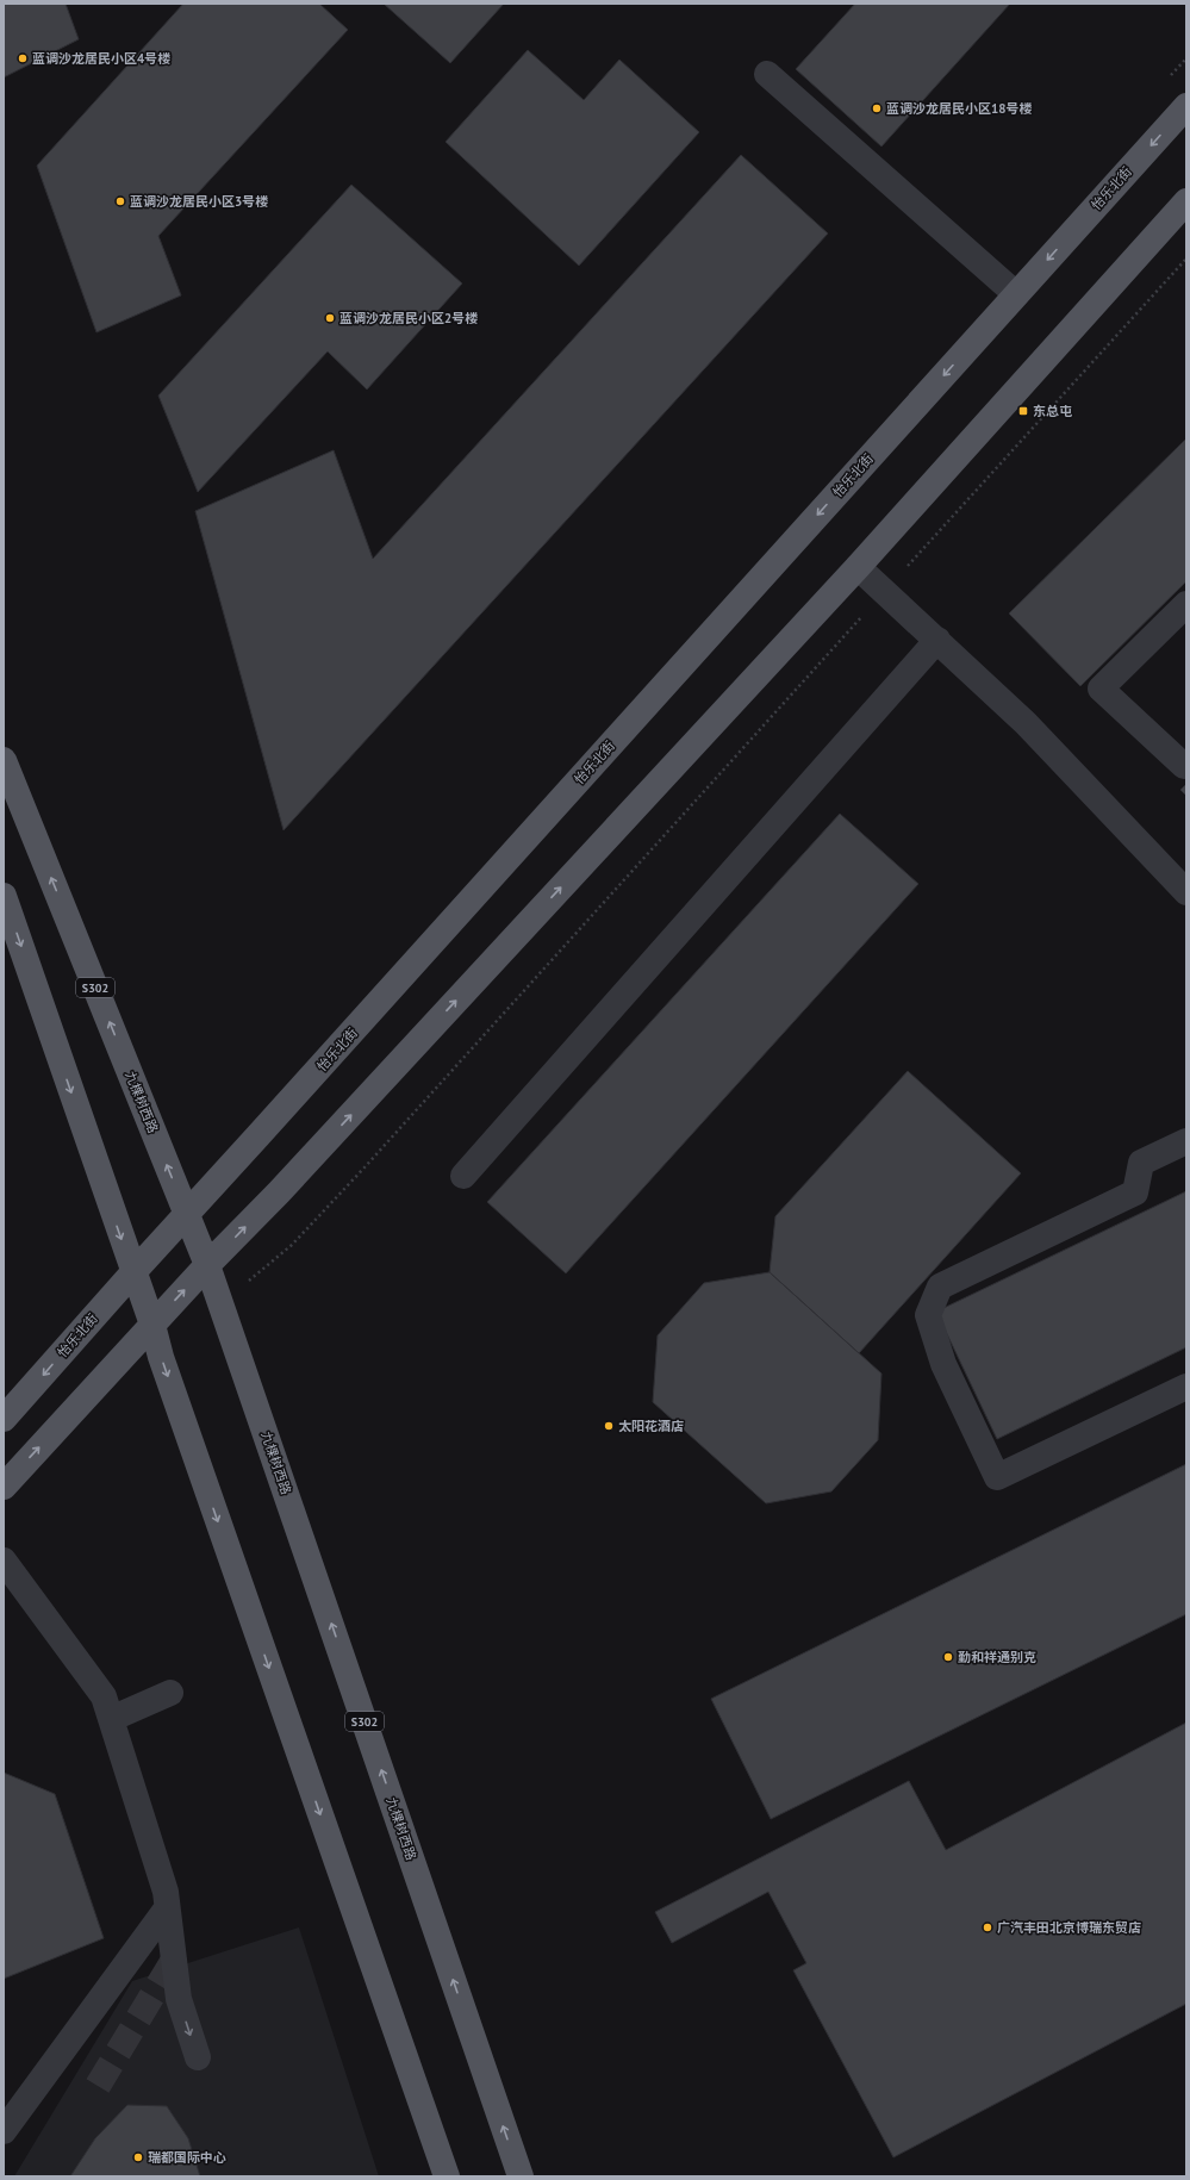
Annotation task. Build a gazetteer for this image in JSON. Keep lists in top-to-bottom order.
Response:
{
  "streets": {
    "main road": ["怡乐北街", "S302", "九棵树西路"]
  },
  "crossings": [
    ["怡乐北街", "九棵树西路"]
  ],
  "places": {
    "other": [
      "蓝调沙龙居民小区4号楼",
      "蓝调沙龙居民小区18号楼",
      "蓝调沙龙居民小区3号楼",
      "蓝调沙龙居民小区2号楼",
      "太阳花酒店",
      "勤和祥通别克",
      "广汽丰田北京博瑞东贸店",
      "瑞都国际中心"
    ],
    "transit": ["东总屯"]
  }
}
